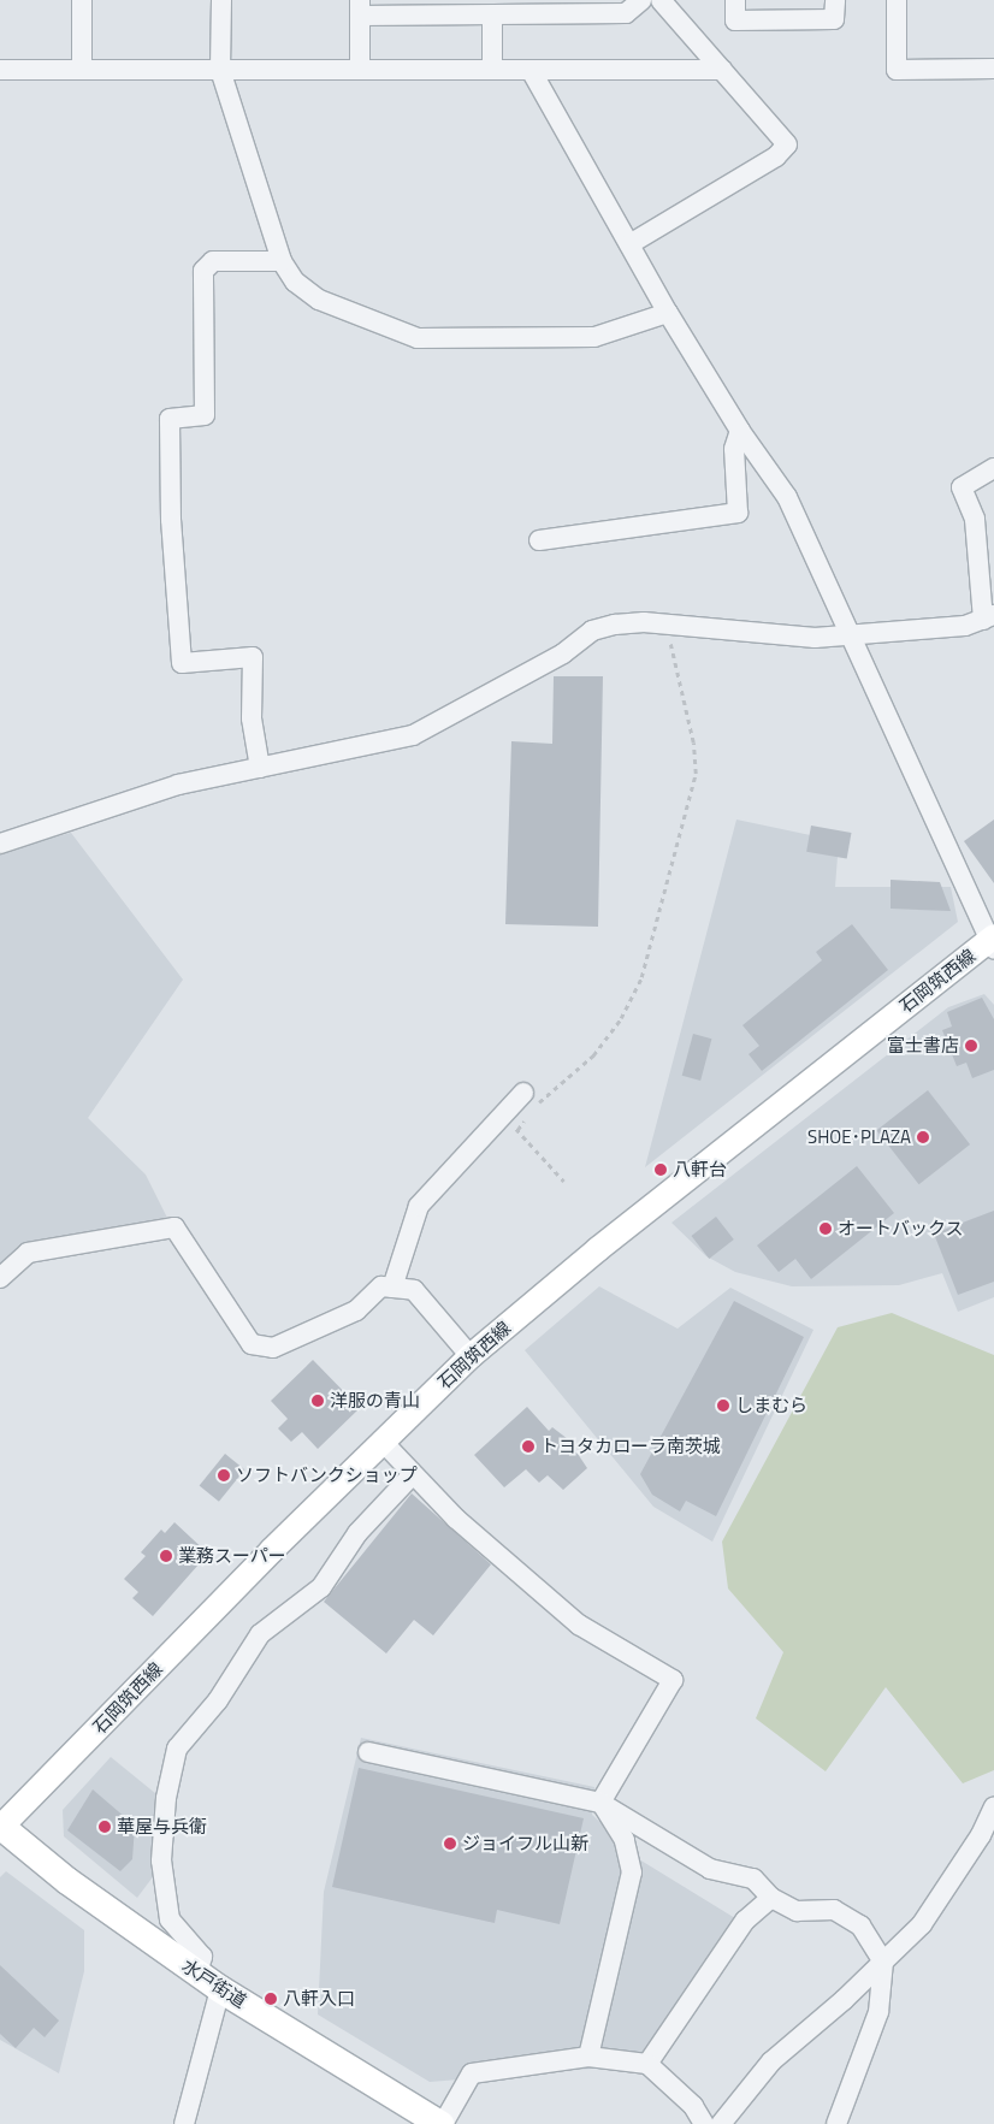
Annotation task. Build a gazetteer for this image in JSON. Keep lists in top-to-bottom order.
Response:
{
  "streets": {
    "highway": ["水戸街道"],
    "main road": ["石岡筑西線"]
  },
  "crossings": [
    ["石岡筑西線", "水戸街道"]
  ],
  "places": [
    "富士書店",
    "SHOE･PLAZA",
    "八軒台",
    "オートバックス",
    "洋服の青山",
    "しまむら",
    "トヨタカローラ南茨城",
    "ソフトバンクショップ",
    "業務スーパー",
    "華屋与兵衛",
    "ジョイフル山新",
    "八軒入口"
  ]
}
